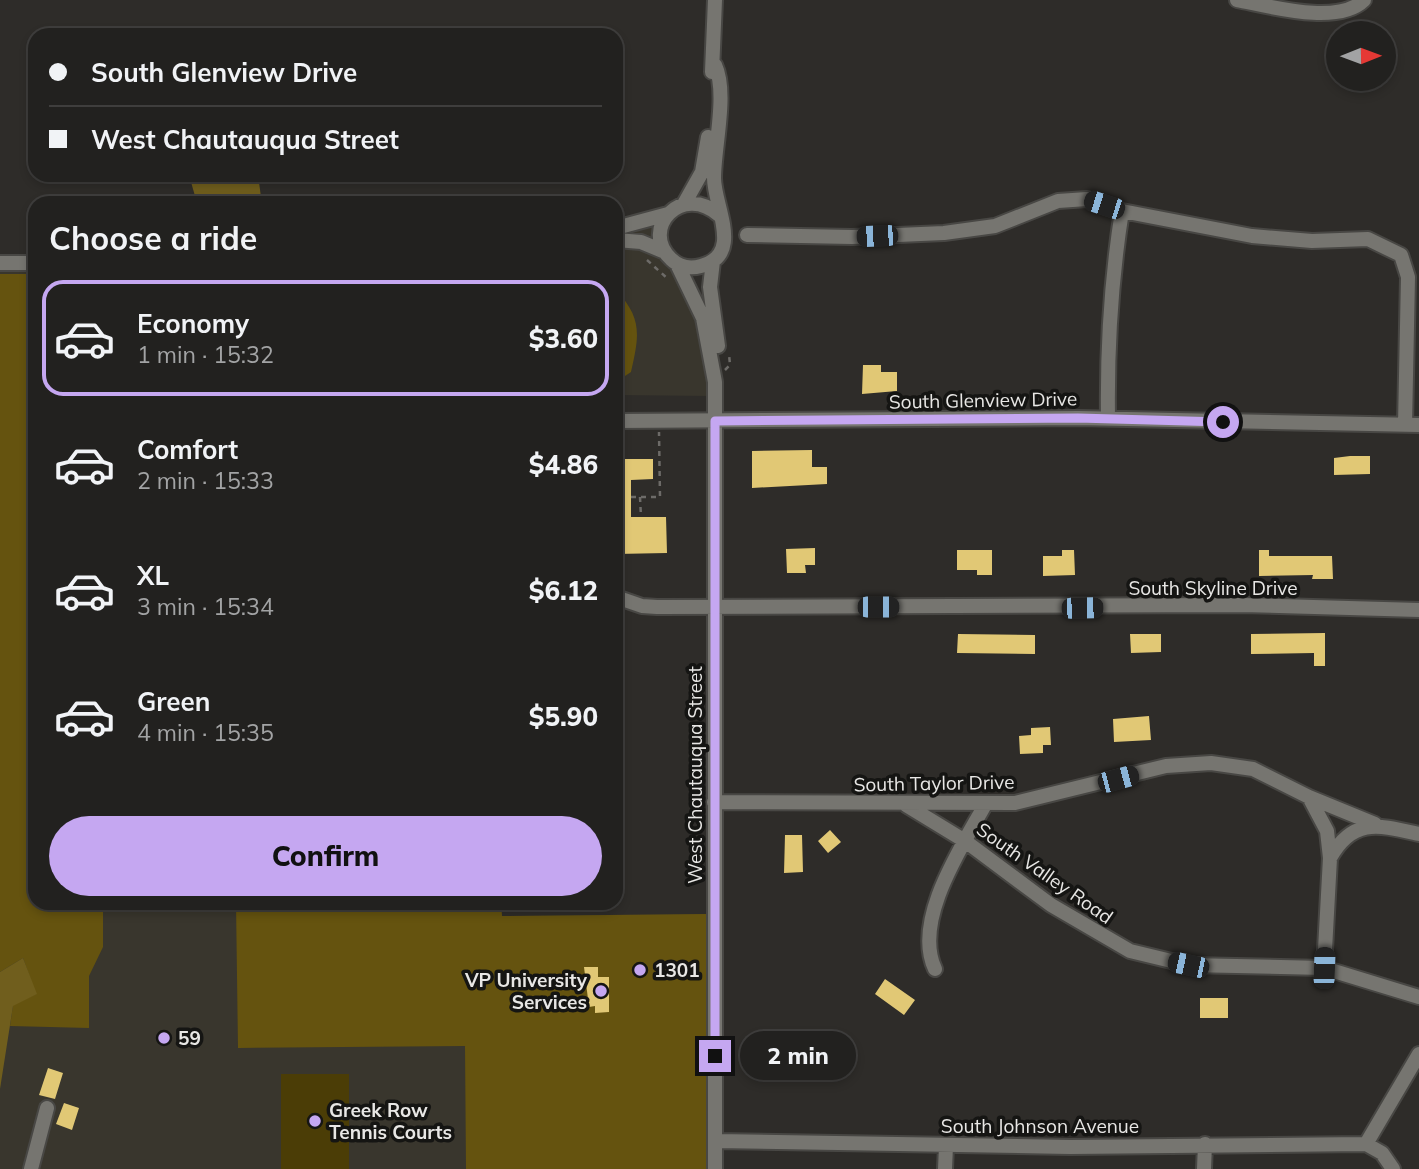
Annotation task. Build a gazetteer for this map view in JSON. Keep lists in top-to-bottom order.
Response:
{
  "streets": {
    "street": [
      "South Glenview Drive",
      "South Skyline Drive",
      "West Chautauqua Street",
      "South Taylor Drive",
      "South Valley Road",
      "South Johnson Avenue"
    ]
  },
  "crossings": [
    ["South Glenview Drive", "West Chautauqua Street"],
    ["South Skyline Drive", "West Chautauqua Street"],
    ["West Chautauqua Street", "South Taylor Drive"],
    ["West Chautauqua Street", "South Johnson Avenue"],
    ["South Taylor Drive", "South Valley Road"]
  ],
  "places": [
    "1301",
    "VP University Services",
    "59",
    "Greek Row Tennis Courts"
  ],
  "north": "right",
  "page": {
    "banner": ["South Glenview Drive", "West Chautauqua Street"],
    "heading": "Choose a ride",
    "list": [
      {
        "name": "Economy",
        "note": "1 min · 15:32",
        "value": "$3.60"
      },
      {
        "name": "Comfort",
        "note": "2 min · 15:33",
        "value": "$4.86"
      },
      {
        "name": "XL",
        "note": "3 min · 15:34",
        "value": "$6.12"
      },
      {
        "name": "Green",
        "note": "4 min · 15:35",
        "value": "$5.90"
      }
    ],
    "buttons": "Confirm",
    "bubble": "2 min"
  }
}
